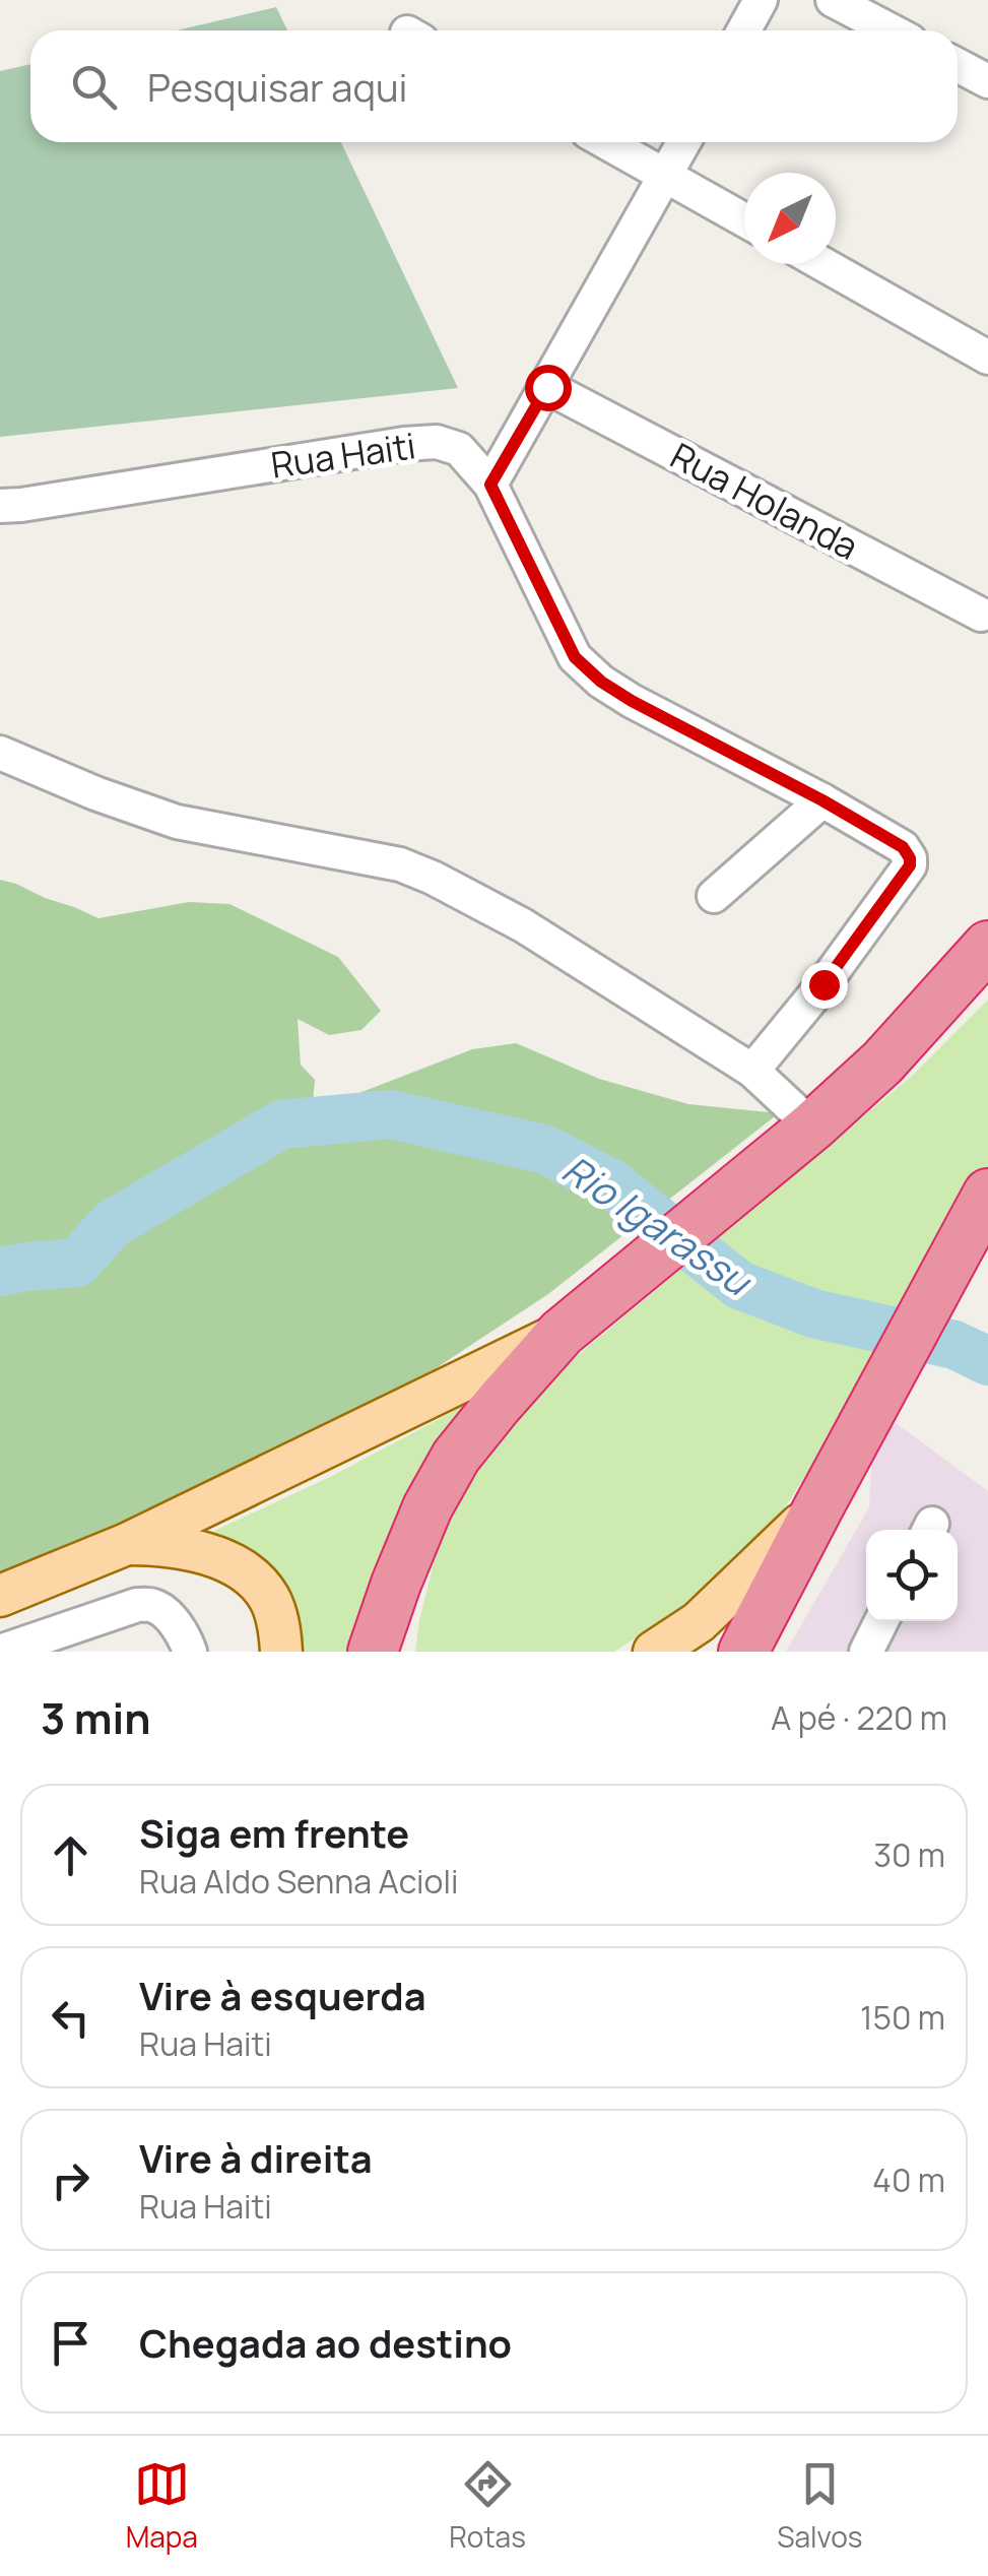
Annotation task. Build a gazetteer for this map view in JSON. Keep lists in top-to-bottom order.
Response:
{
  "streets": {
    "street": ["Rua Haiti", "Rua Holanda"]
  },
  "water": ["Rio Igarassu"],
  "north": "bottom left",
  "page": {
    "search": "Pesquisar aqui",
    "heading": ["3 min", "A pé · 220 m"],
    "list": [
      ["Siga em frente", "Rua Aldo Senna Acioli", "30 m"],
      ["Vire à esquerda", "Rua Haiti", "150 m"],
      ["Vire à direita", "Rua Haiti", "40 m"],
      "Chegada ao destino"
    ],
    "nav": ["Mapa", "Rotas", "Salvos"]
  }
}
